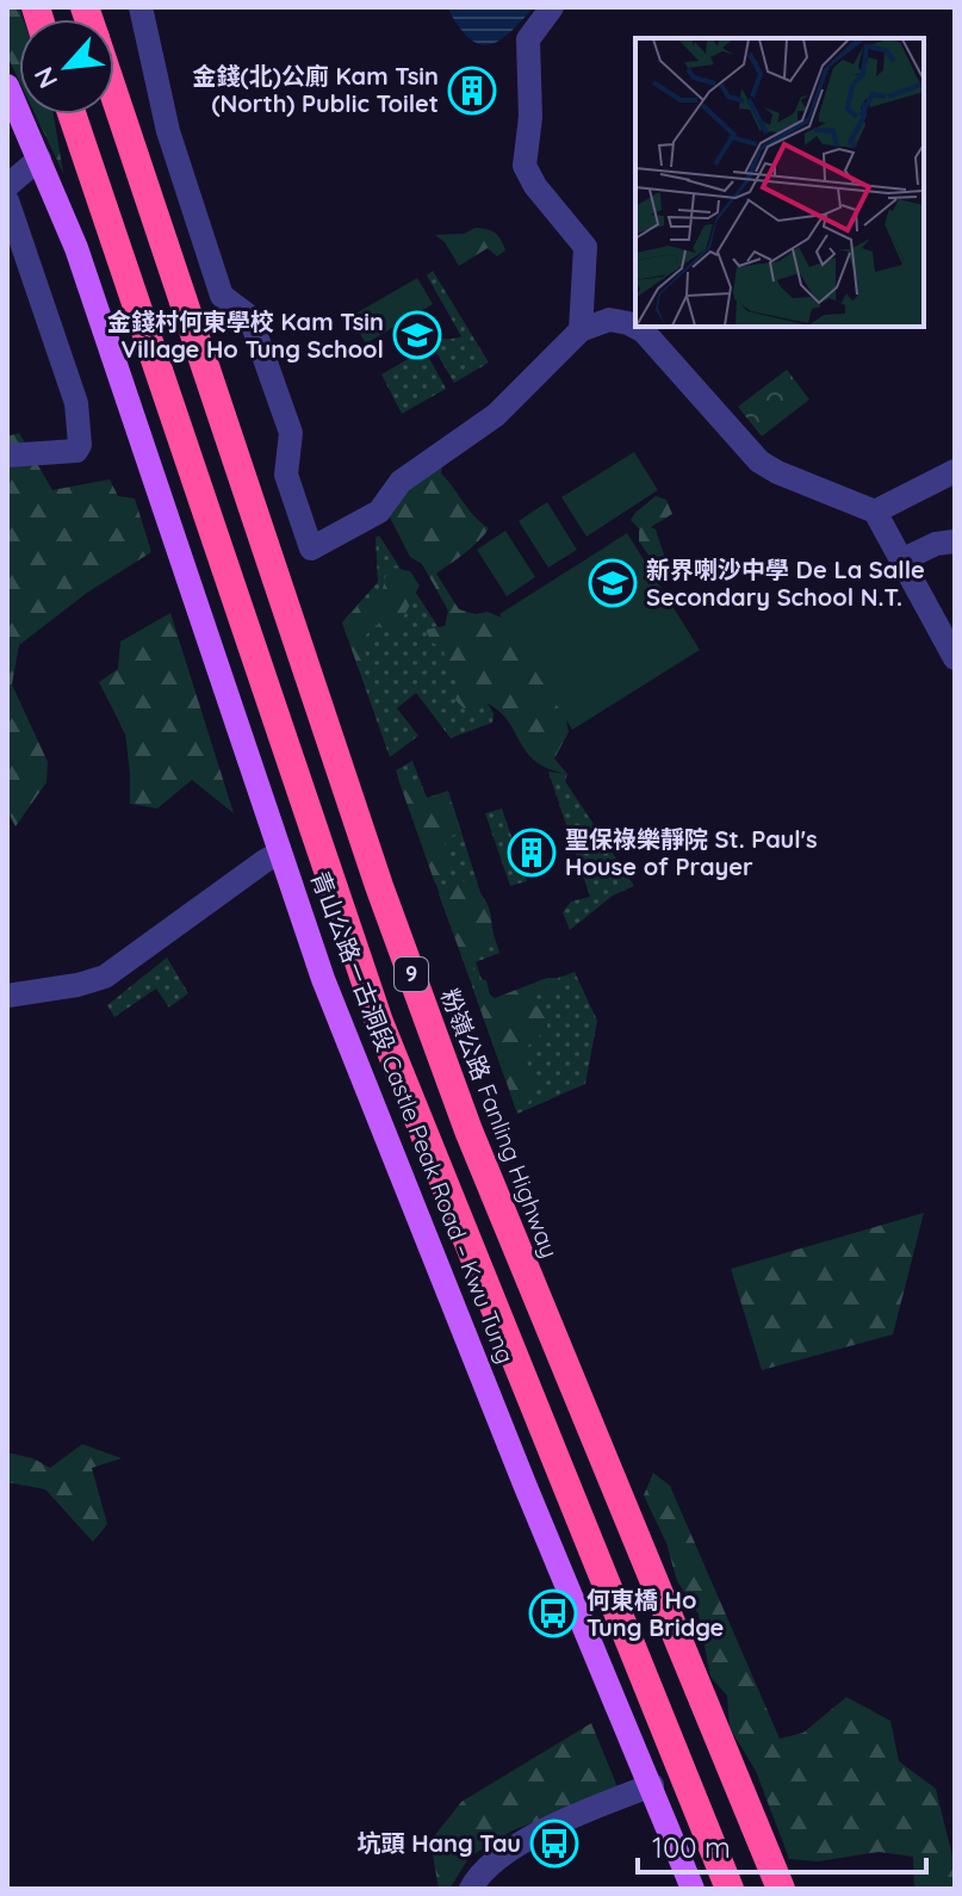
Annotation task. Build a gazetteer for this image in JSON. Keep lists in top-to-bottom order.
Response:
{
  "streets": {
    "highway": ["9", "粉嶺公路 Fanling Highway"],
    "main road": ["青山公路－古洞段 Castle Peak Road – Kwu Tung"]
  },
  "places": {
    "building": ["金錢(北)公廁 Kam Tsin (North) Public Toilet", "聖保祿樂靜院 St. Paul's House of Prayer"],
    "school or university": ["金錢村何東學校 Kam Tsin Village Ho Tung School", "新界喇沙中學 De La Salle Secondary School N.T."],
    "bus stop": ["何東橋 Ho Tung Bridge", "坑頭 Hang Tau"]
  },
  "scale_bar": "100 m",
  "north": "bottom left"
}
